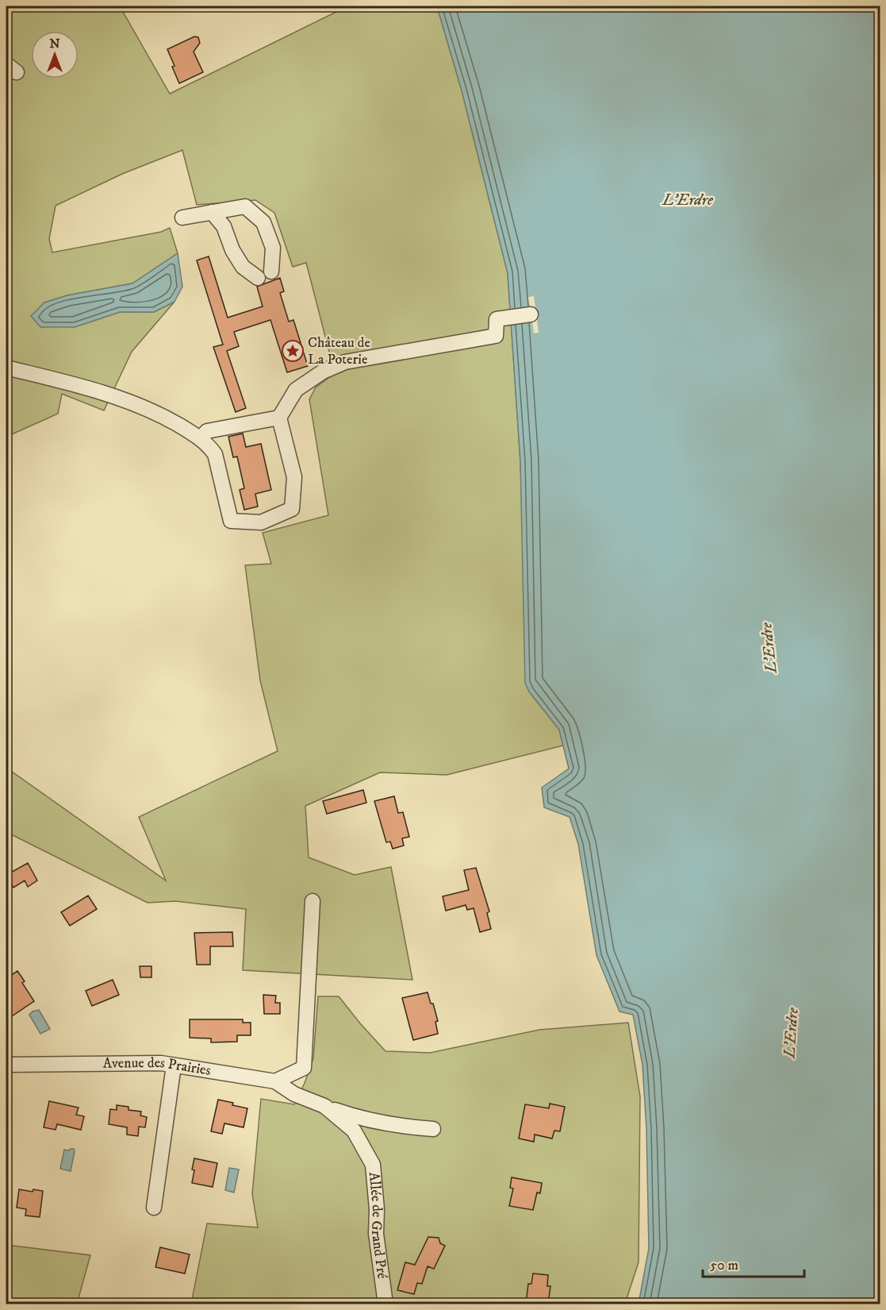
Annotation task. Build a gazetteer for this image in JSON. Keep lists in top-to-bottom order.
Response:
{
  "streets": {
    "street": ["Avenue des Prairies", "Allée de Grand Pré"]
  },
  "crossings": [
    ["Avenue des Prairies", "Allée de Grand Pré"]
  ],
  "water": ["L'Erdre"],
  "places": {
    "place": ["Château de La Poterie"]
  },
  "scale_bar": "50 m",
  "north": "top"
}
